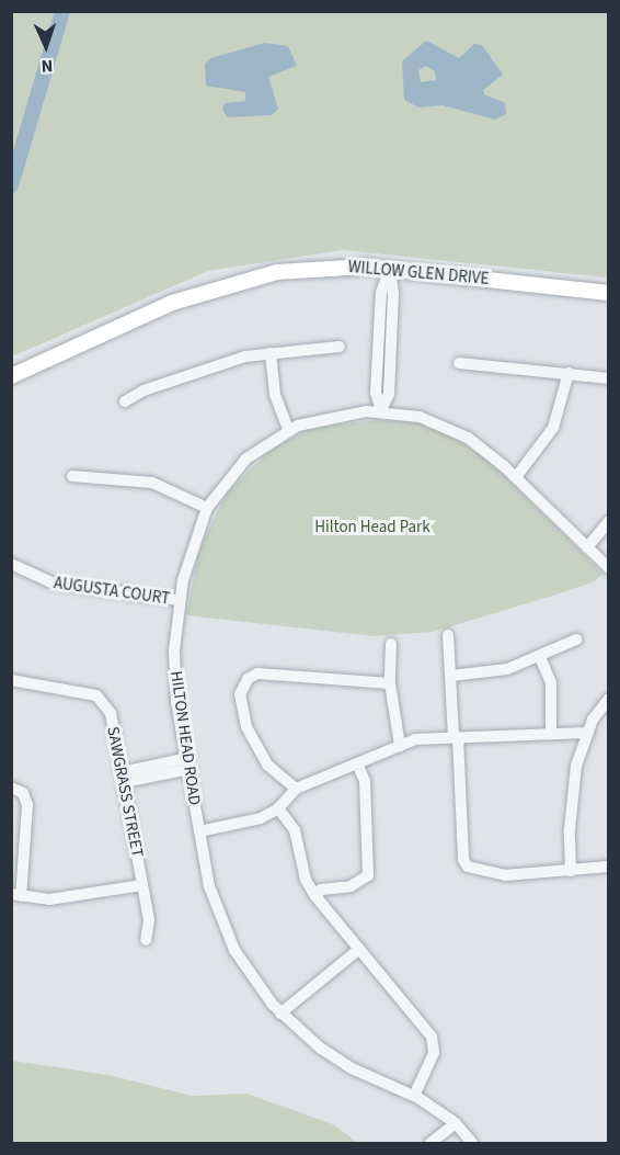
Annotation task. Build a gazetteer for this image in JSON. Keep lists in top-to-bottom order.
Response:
{
  "streets": {
    "main road": ["WILLOW GLEN DRIVE"],
    "street": ["AUGUSTA COURT", "HILTON HEAD ROAD", "SAWGRASS STREET"]
  },
  "crossings": [
    ["AUGUSTA COURT", "HILTON HEAD ROAD"]
  ],
  "parks": ["Hilton Head Park"],
  "north": "bottom"
}
